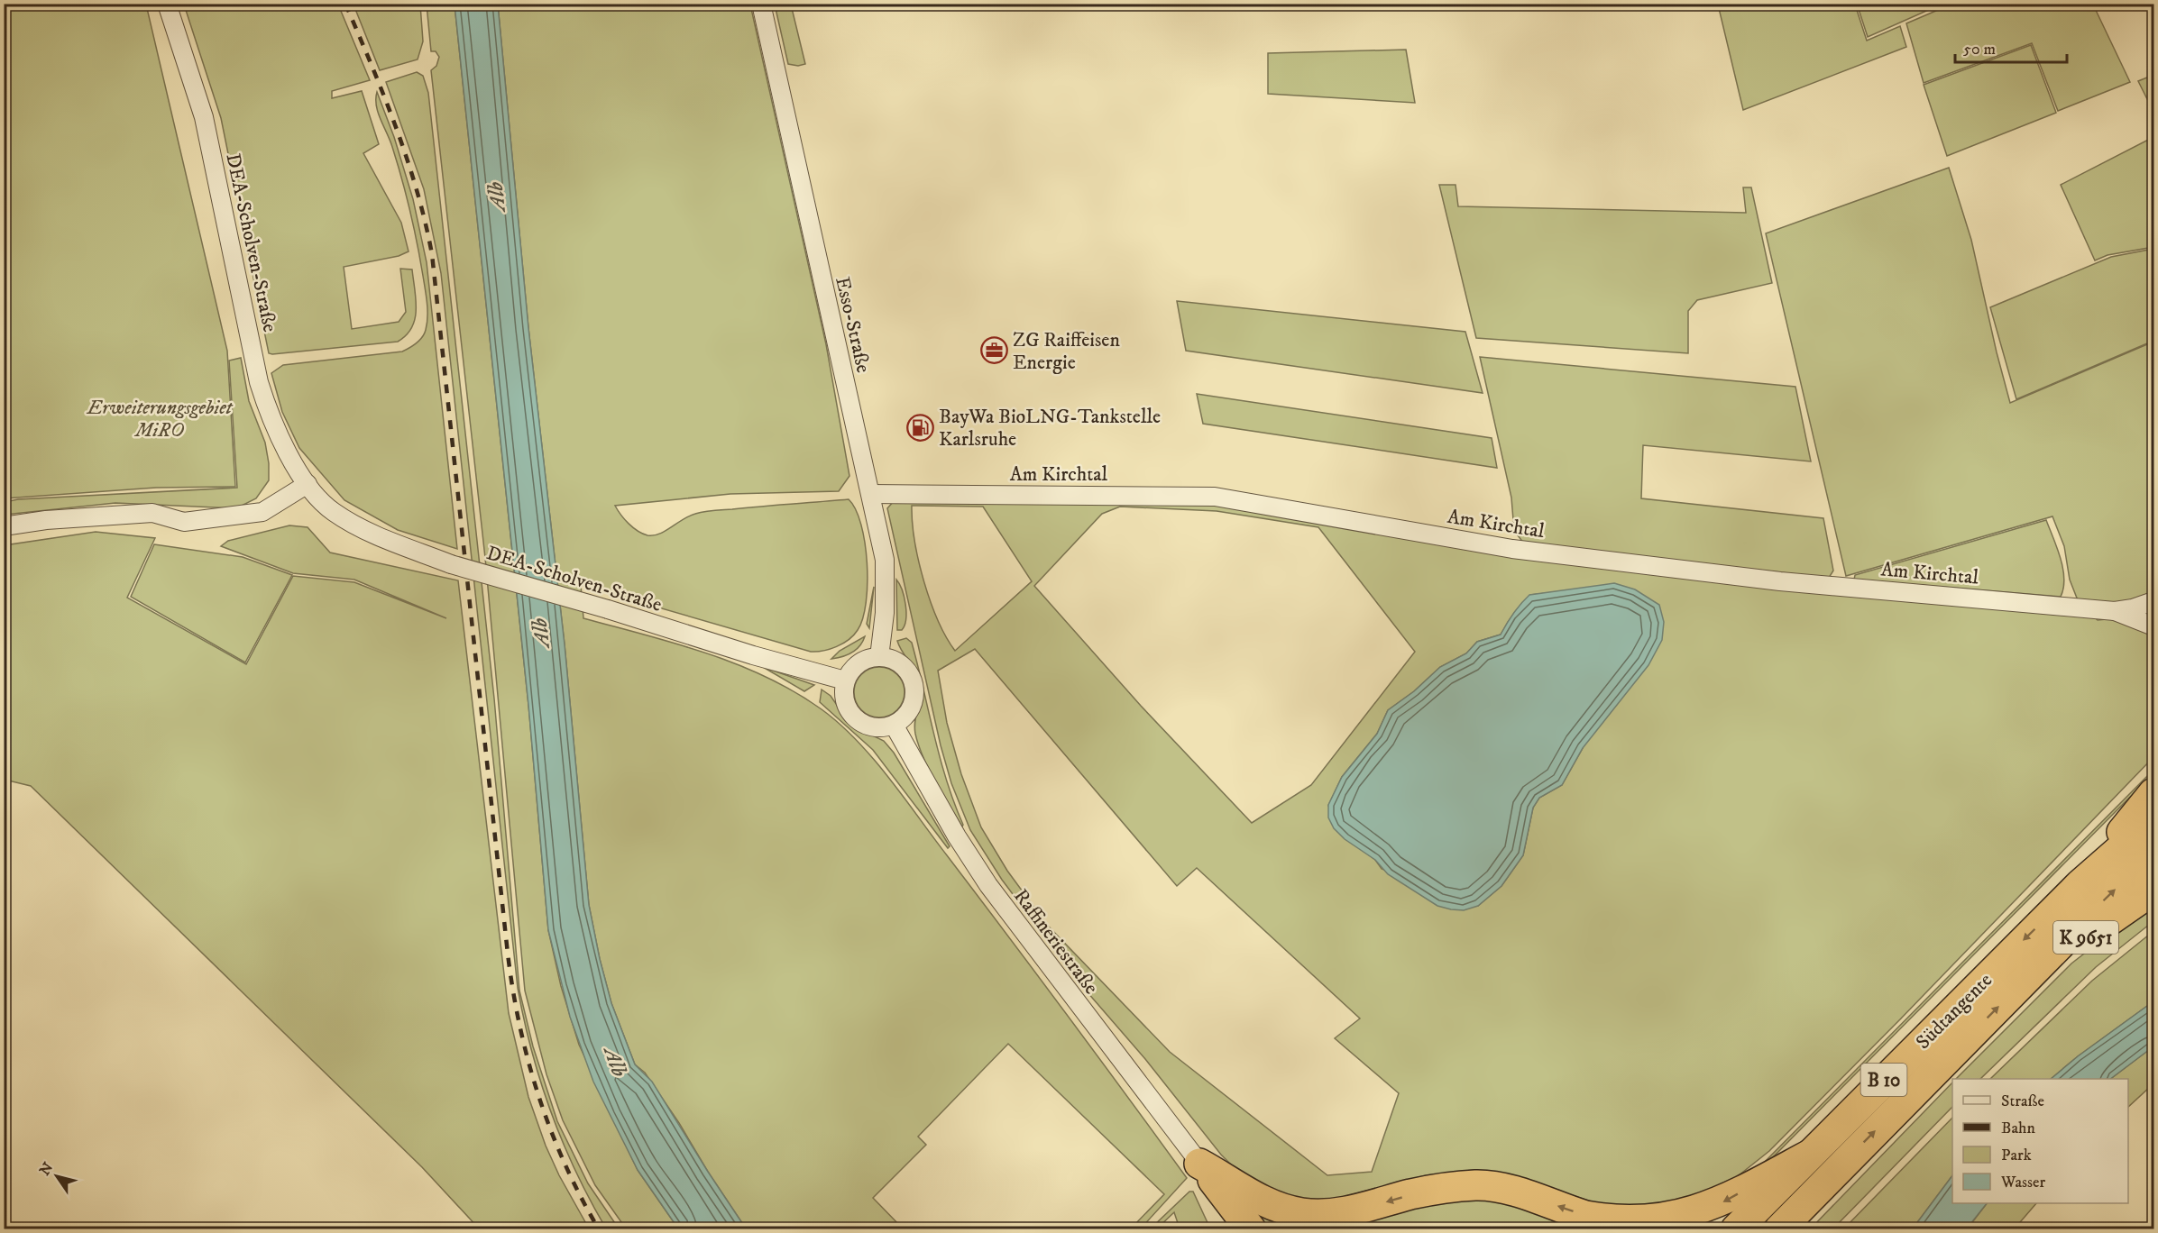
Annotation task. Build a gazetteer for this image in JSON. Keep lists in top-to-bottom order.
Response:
{
  "streets": {
    "highway": ["K 9651", "Südtangente", "B 10"],
    "street": [
      "DEA-Scholven-Straße",
      "Esso-Straße",
      "Am Kirchtal",
      "Raffineriestraße"
    ]
  },
  "crossings": [
    ["DEA-Scholven-Straße", "Esso-Straße"],
    ["DEA-Scholven-Straße", "Raffineriestraße"],
    ["Esso-Straße", "Am Kirchtal"],
    ["Esso-Straße", "Raffineriestraße"],
    ["K 9651", "Südtangente"]
  ],
  "water": ["Alb"],
  "parks": ["Erweiterungsgebiet MiRO"],
  "places": {
    "office": ["ZG Raiffeisen Energie"],
    "fuel station": ["BayWa BioLNG-Tankstelle Karlsruhe"]
  },
  "legend": [
    "Straße",
    "Bahn",
    "Park",
    "Wasser"
  ],
  "scale_bar": "50 m",
  "north": "top left"
}
